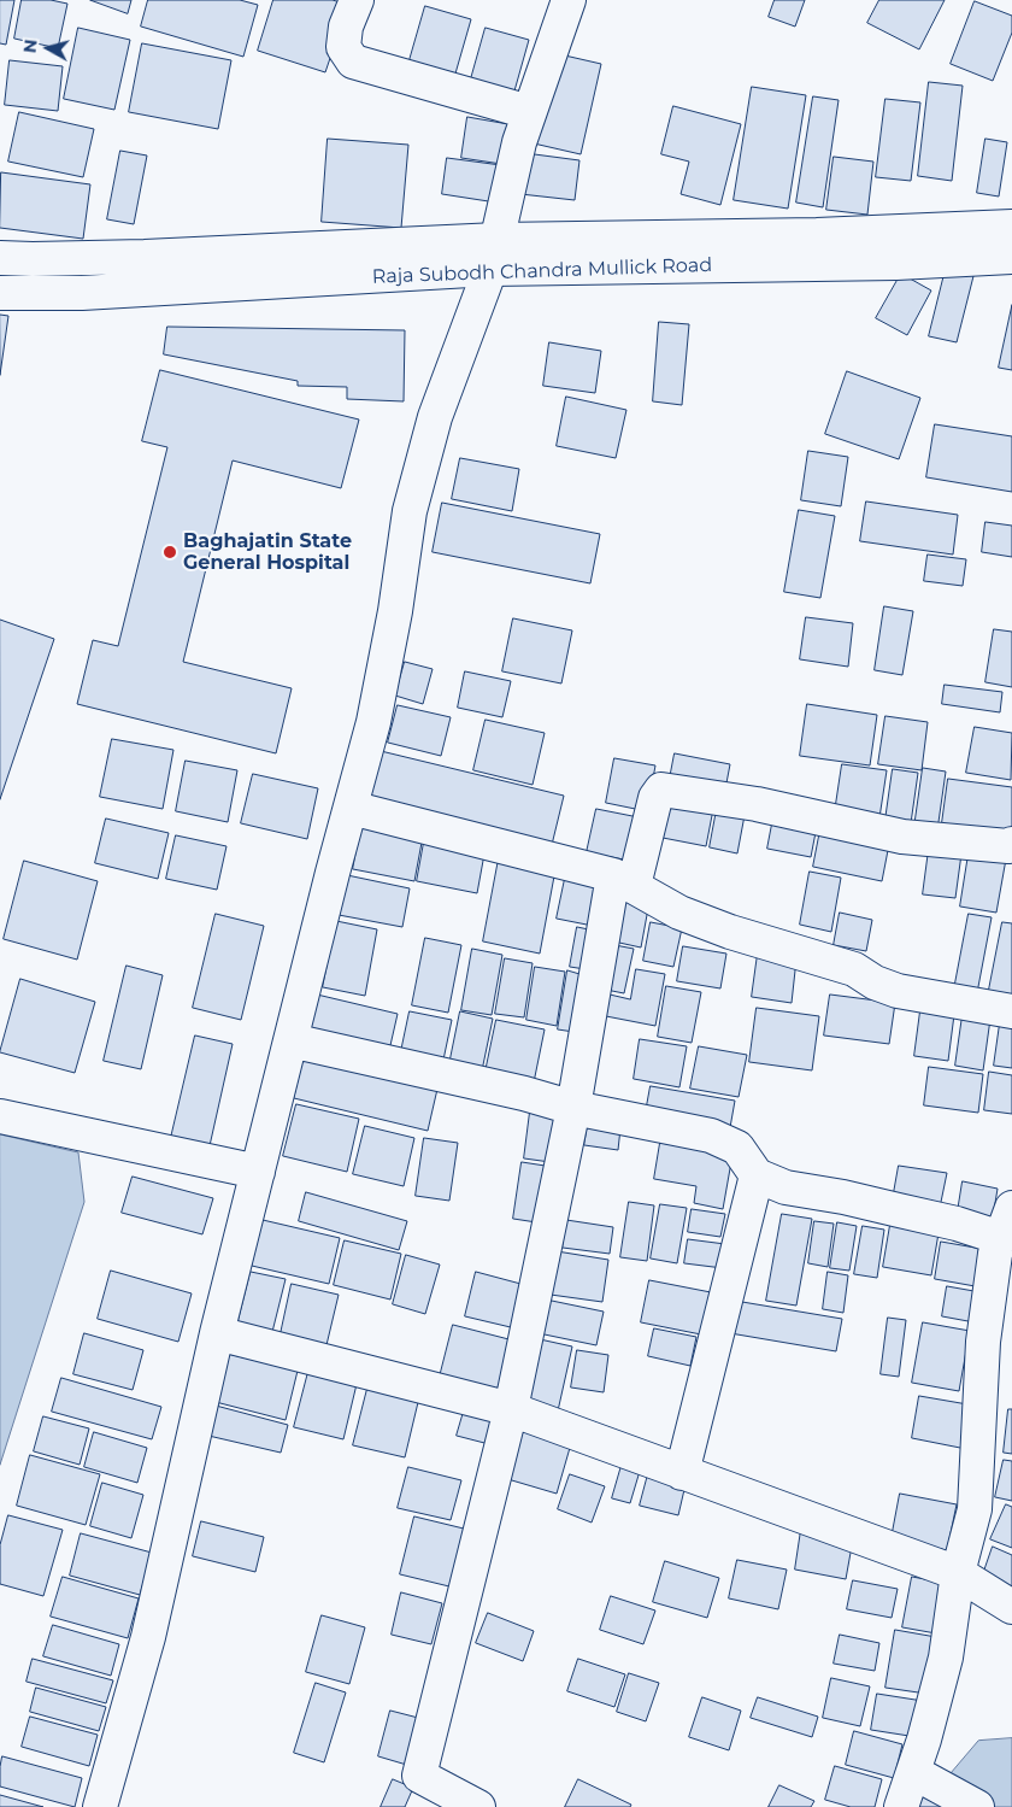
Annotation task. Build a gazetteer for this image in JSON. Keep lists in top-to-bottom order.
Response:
{
  "streets": {
    "street": ["Raja Subodh Chandra Mullick Road"]
  },
  "places": ["Baghajatin State General Hospital"],
  "north": "left"
}
